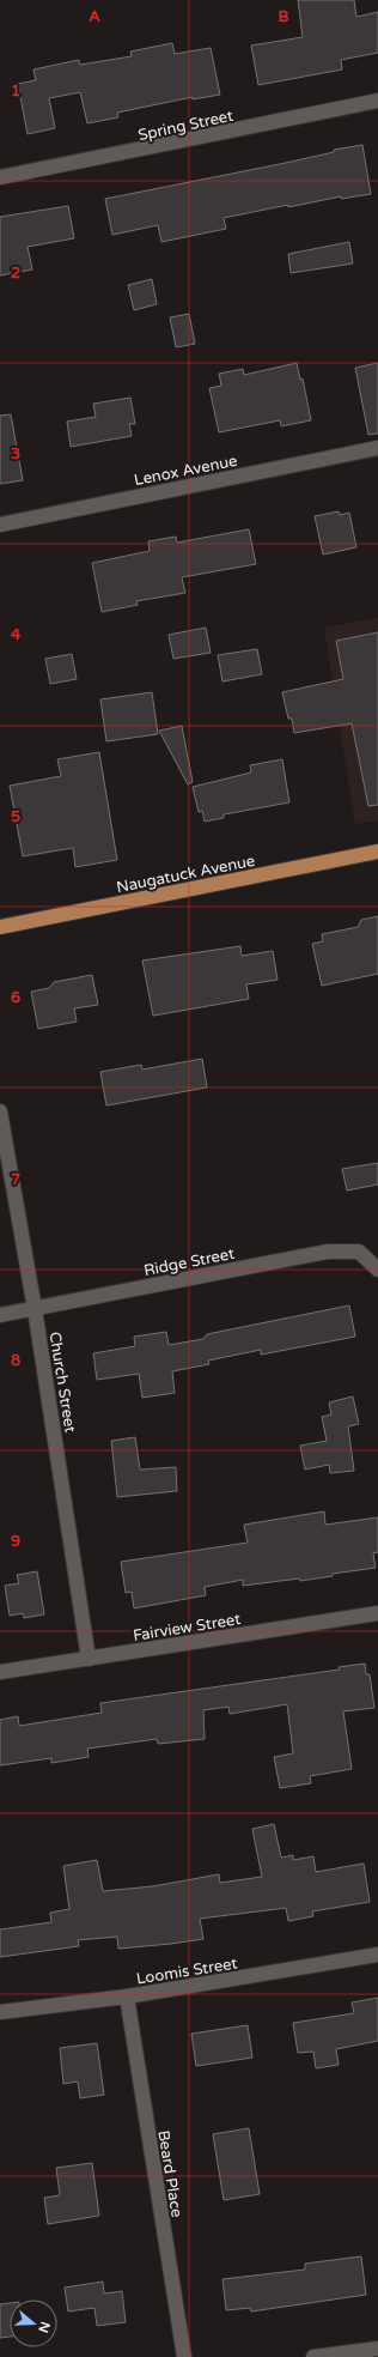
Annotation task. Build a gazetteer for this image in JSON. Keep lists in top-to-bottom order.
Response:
{
  "streets": {
    "main road": ["Naugatuck Avenue"],
    "street": [
      "Spring Street",
      "Lenox Avenue",
      "Ridge Street",
      "Church Street",
      "Fairview Street",
      "Loomis Street",
      "Beard Place"
    ]
  },
  "crossings": [
    ["Ridge Street", "Church Street"],
    ["Church Street", "Fairview Street"],
    ["Loomis Street", "Beard Place"]
  ],
  "north": "right",
  "grid": {
    "columns": ["A", "B"],
    "rows": [
      "1",
      "2",
      "3",
      "4",
      "5",
      "6",
      "7",
      "8",
      "9"
    ]
  }
}
